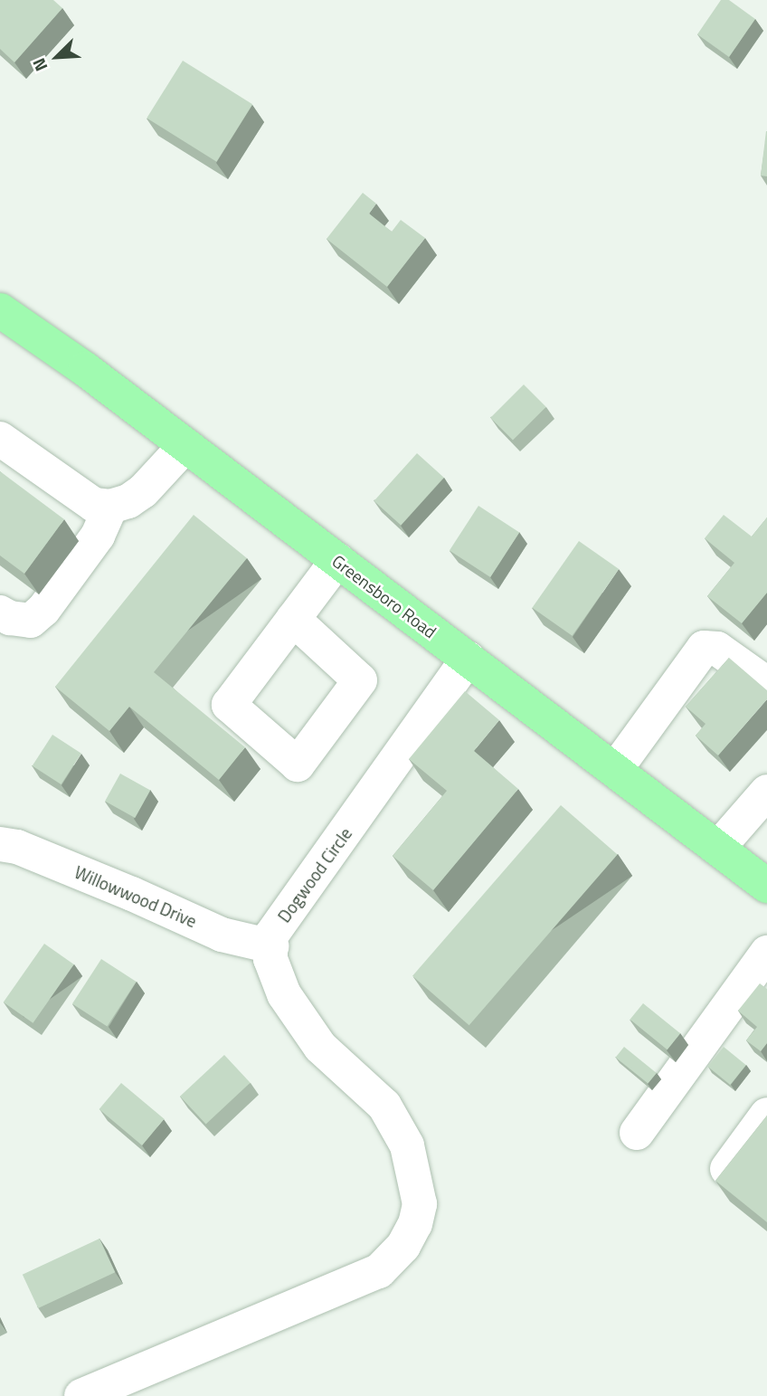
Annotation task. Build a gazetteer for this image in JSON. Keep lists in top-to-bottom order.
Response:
{
  "streets": {
    "main road": ["Greensboro Road"],
    "street": ["Dogwood Circle", "Willowwood Drive"]
  },
  "crossings": [
    ["Greensboro Road", "Dogwood Circle"],
    ["Dogwood Circle", "Willowwood Drive"]
  ],
  "north": "bottom left"
}
